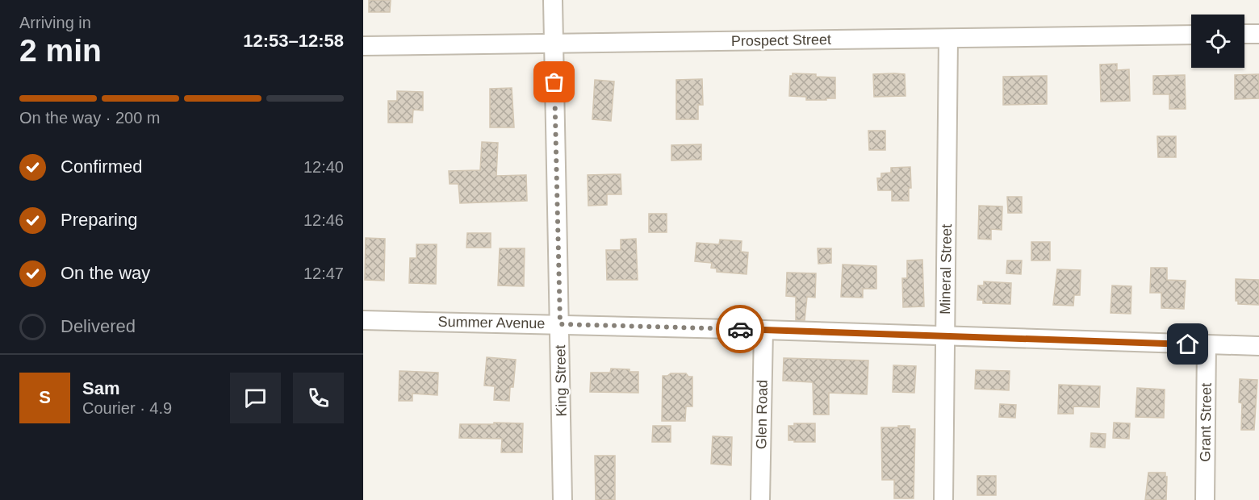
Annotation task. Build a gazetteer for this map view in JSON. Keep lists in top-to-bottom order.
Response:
{
  "streets": {
    "street": [
      "Prospect Street",
      "Mineral Street",
      "Summer Avenue",
      "King Street",
      "Glen Road",
      "Grant Street"
    ]
  },
  "crossings": [
    ["Prospect Street", "Mineral Street"],
    ["Prospect Street", "King Street"],
    ["Mineral Street", "Summer Avenue"],
    ["Summer Avenue", "King Street"],
    ["Summer Avenue", "Glen Road"],
    ["Summer Avenue", "Grant Street"]
  ],
  "page": {
    "heading": ["2 min", "Arriving in", "12:53–12:58"],
    "panel": ["Sam", "Courier · 4.9"],
    "bar": "On the way · 200 m",
    "list": [
      ["Confirmed", "12:40"],
      ["Preparing", "12:46"],
      ["On the way", "12:47"],
      "Delivered"
    ],
    "round": "S"
  }
}
